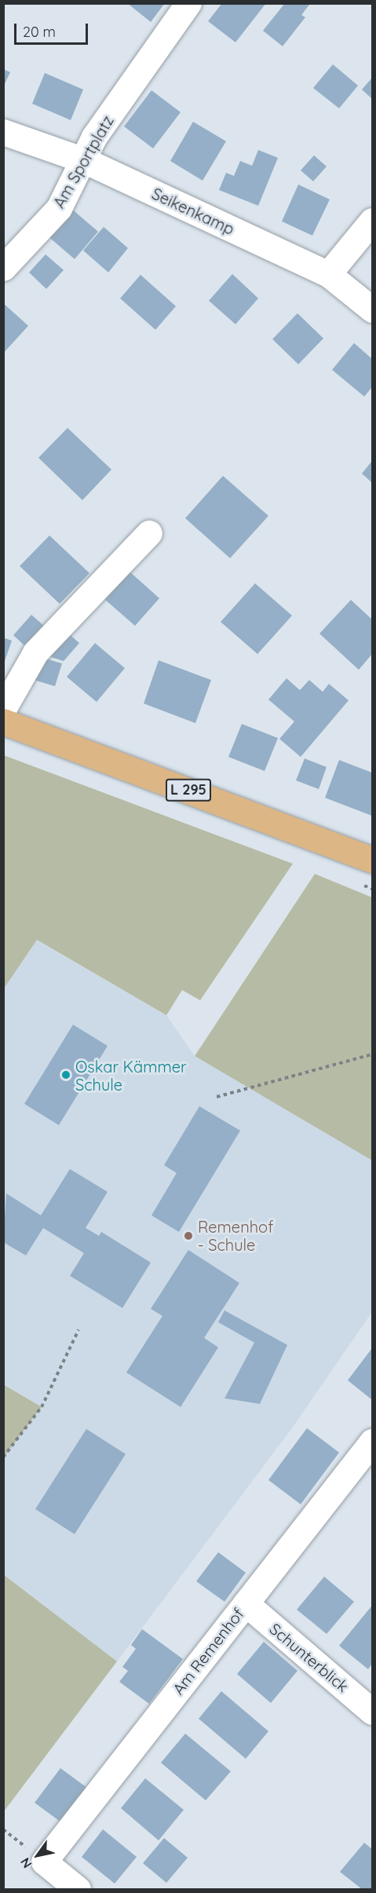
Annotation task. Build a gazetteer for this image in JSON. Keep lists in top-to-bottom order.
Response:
{
  "streets": {
    "main road": ["L 295"],
    "street": [
      "Am Sportplatz",
      "Seikenkamp",
      "Am Remenhof",
      "Schunterblick"
    ]
  },
  "crossings": [
    ["Am Sportplatz", "Seikenkamp"],
    ["Am Remenhof", "Schunterblick"]
  ],
  "places": ["Oskar Kämmer Schule", "Remenhof - Schule"],
  "scale_bar": "20 m",
  "north": "bottom left"
}
